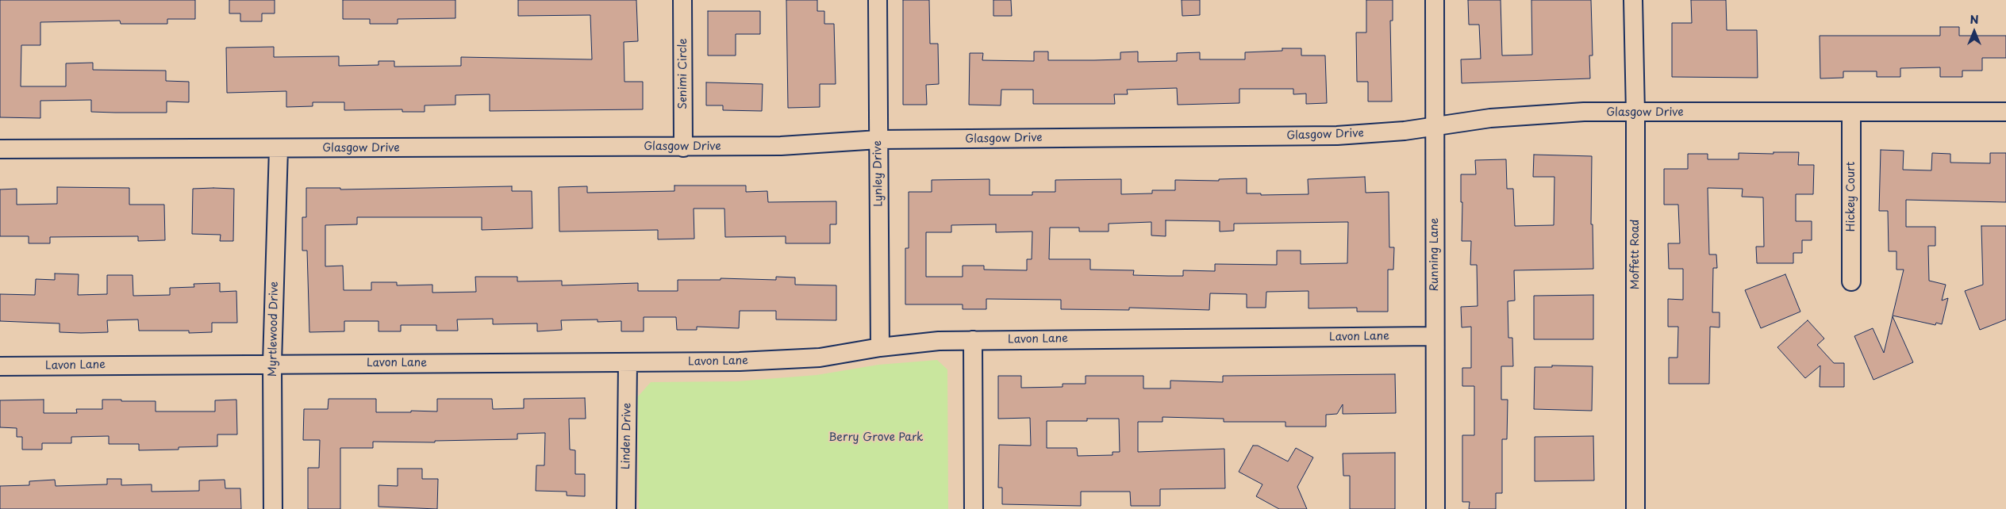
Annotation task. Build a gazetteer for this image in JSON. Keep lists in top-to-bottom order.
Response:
{
  "streets": {
    "street": [
      "Senimi Circle",
      "Glasgow Drive",
      "Lynley Drive",
      "Hickey Court",
      "Running Lane",
      "Moffett Road",
      "Myrtlewood Drive",
      "Lavon Lane",
      "Linden Drive"
    ]
  },
  "crossings": [
    ["Senimi Circle", "Glasgow Drive"],
    ["Glasgow Drive", "Lynley Drive"],
    ["Glasgow Drive", "Hickey Court"],
    ["Glasgow Drive", "Running Lane"],
    ["Glasgow Drive", "Moffett Road"],
    ["Glasgow Drive", "Myrtlewood Drive"],
    ["Lynley Drive", "Lavon Lane"],
    ["Running Lane", "Lavon Lane"],
    ["Myrtlewood Drive", "Lavon Lane"],
    ["Lavon Lane", "Linden Drive"]
  ],
  "parks": ["Berry Grove Park"],
  "north": "top"
}
